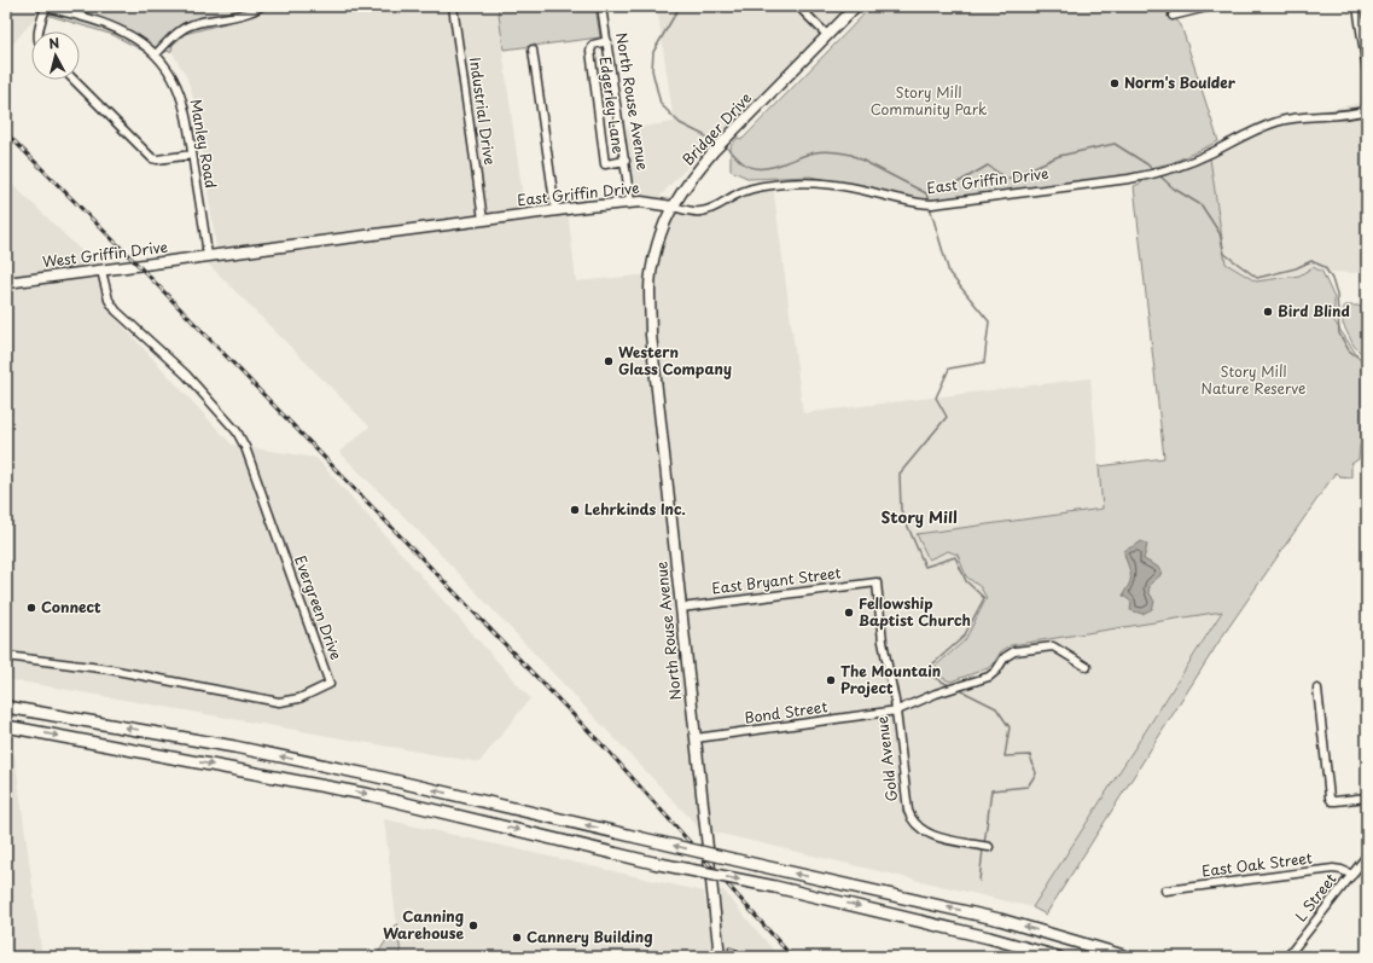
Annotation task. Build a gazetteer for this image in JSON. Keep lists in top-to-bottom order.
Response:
{
  "streets": {
    "main road": [
      "North Rouse Avenue",
      "Bridger Drive",
      "East Griffin Drive",
      "West Griffin Drive"
    ],
    "street": [
      "Edgerley Lane",
      "Industrial Drive",
      "Manley Road",
      "East Bryant Street",
      "Evergreen Drive",
      "Bond Street",
      "Gold Avenue",
      "East Oak Street",
      "L Street"
    ]
  },
  "crossings": [
    ["North Rouse Avenue", "Edgerley Lane"],
    ["North Rouse Avenue", "Bridger Drive"],
    ["North Rouse Avenue", "East Griffin Drive"],
    ["North Rouse Avenue", "East Bryant Street"],
    ["North Rouse Avenue", "Bond Street"],
    ["Industrial Drive", "East Griffin Drive"],
    ["Bridger Drive", "East Griffin Drive"],
    ["Manley Road", "East Griffin Drive"],
    ["Manley Road", "West Griffin Drive"],
    ["East Griffin Drive", "West Griffin Drive"],
    ["West Griffin Drive", "Evergreen Drive"],
    ["East Bryant Street", "Gold Avenue"],
    ["Bond Street", "Gold Avenue"],
    ["East Oak Street", "L Street"]
  ],
  "districts": ["Story Mill"],
  "parks": ["Story Mill Community Park", "Story Mill Nature Reserve"],
  "places": [
    "Norm's Boulder",
    "Bird Blind",
    "Western Glass Company",
    "Lehrkinds Inc.",
    "Connect",
    "Fellowship Baptist Church",
    "The Mountain Project",
    "Canning Warehouse",
    "Cannery Building"
  ],
  "north": "top"
}
